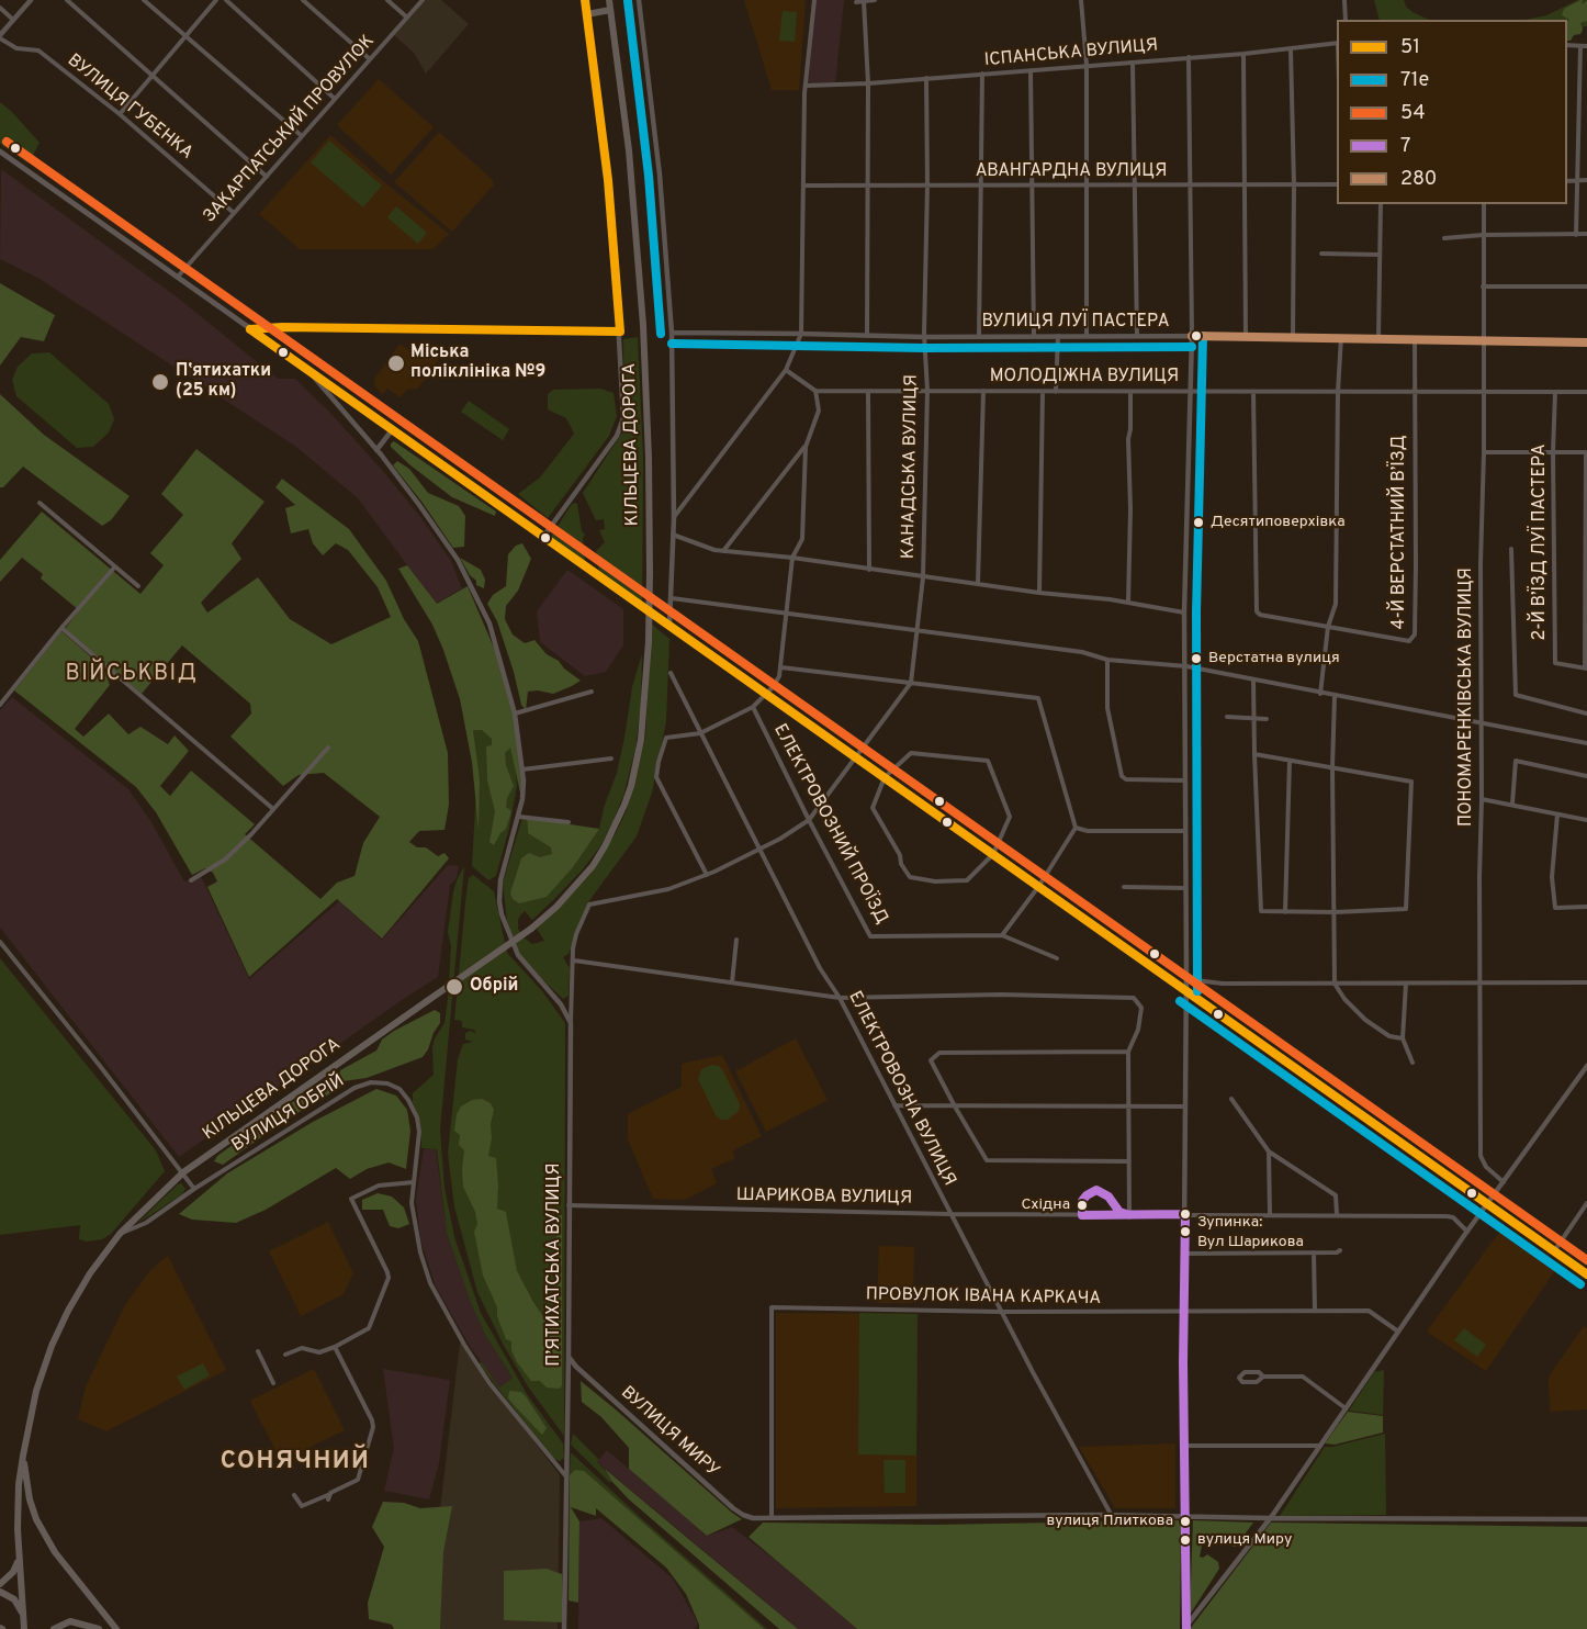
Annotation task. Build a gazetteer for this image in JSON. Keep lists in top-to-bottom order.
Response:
{
  "streets": {
    "highway": ["КІЛЬЦЕВА ДОРОГА"],
    "street": [
      "ІСПАНСЬКА ВУЛИЦЯ",
      "ВУЛИЦЯ ГУБЕНКА",
      "ЗАКАРПАТСЬКИЙ ПРОВУЛОК",
      "АВАНГАРДНА ВУЛИЦЯ",
      "ВУЛИЦЯ ЛУЇ ПАСТЕРА",
      "МОЛОДІЖНА ВУЛИЦЯ",
      "КАНАДСЬКА ВУЛИЦЯ",
      "4-Й ВЕРСТАТНИЙ В’ЇЗД",
      "2-Й В’ЇЗД ЛУЇ ПАСТЕРА",
      "ПОНОМАРЕНКІВСЬКА ВУЛИЦЯ",
      "ЕЛЕКТРОВОЗНИЙ ПРОЇЗД",
      "ЕЛЕКТРОВОЗНА ВУЛИЦЯ",
      "ВУЛИЦЯ ОБРІЙ",
      "ШАРИКОВА ВУЛИЦЯ",
      "П’ЯТИХАТСЬКА ВУЛИЦЯ",
      "ПРОВУЛОК ІВАНА КАРКАЧА",
      "ВУЛИЦЯ МИРУ"
    ]
  },
  "crossings": [
    ["ІСПАНСЬКА ВУЛИЦЯ", "КАНАДСЬКА ВУЛИЦЯ"],
    ["ВУЛИЦЯ ГУБЕНКА", "ЗАКАРПАТСЬКИЙ ПРОВУЛОК"],
    ["АВАНГАРДНА ВУЛИЦЯ", "КАНАДСЬКА ВУЛИЦЯ"],
    ["ВУЛИЦЯ ЛУЇ ПАСТЕРА", "КАНАДСЬКА ВУЛИЦЯ"],
    ["ВУЛИЦЯ ЛУЇ ПАСТЕРА", "4-Й ВЕРСТАТНИЙ В’ЇЗД"],
    ["ВУЛИЦЯ ЛУЇ ПАСТЕРА", "ПОНОМАРЕНКІВСЬКА ВУЛИЦЯ"],
    ["МОЛОДІЖНА ВУЛИЦЯ", "КАНАДСЬКА ВУЛИЦЯ"],
    ["МОЛОДІЖНА ВУЛИЦЯ", "4-Й ВЕРСТАТНИЙ В’ЇЗД"],
    ["МОЛОДІЖНА ВУЛИЦЯ", "2-Й В’ЇЗД ЛУЇ ПАСТЕРА"],
    ["МОЛОДІЖНА ВУЛИЦЯ", "ПОНОМАРЕНКІВСЬКА ВУЛИЦЯ"],
    ["КІЛЬЦЕВА ДОРОГА", "ВУЛИЦЯ ОБРІЙ"],
    ["КАНАДСЬКА ВУЛИЦЯ", "ЕЛЕКТРОВОЗНИЙ ПРОЇЗД"],
    ["ЕЛЕКТРОВОЗНА ВУЛИЦЯ", "ШАРИКОВА ВУЛИЦЯ"],
    ["ЕЛЕКТРОВОЗНА ВУЛИЦЯ", "ПРОВУЛОК ІВАНА КАРКАЧА"],
    ["ЕЛЕКТРОВОЗНА ВУЛИЦЯ", "ВУЛИЦЯ МИРУ"],
    ["ВУЛИЦЯ ОБРІЙ", "П’ЯТИХАТСЬКА ВУЛИЦЯ"],
    ["ШАРИКОВА ВУЛИЦЯ", "П’ЯТИХАТСЬКА ВУЛИЦЯ"],
    ["П’ЯТИХАТСЬКА ВУЛИЦЯ", "ВУЛИЦЯ МИРУ"],
    ["ПРОВУЛОК ІВАНА КАРКАЧА", "ВУЛИЦЯ МИРУ"]
  ],
  "districts": ["ВІЙСЬКВІД", "СОНЯЧНИЙ"],
  "places": [
    "Міська поліклініка №9",
    "Пʼятихатки (25 км)",
    "Десятиповерхівка",
    "Верстатна вулиця",
    "Обрій",
    "Східна",
    "Зупинка: Вул Шарикова",
    "вулиця Плиткова",
    "вулиця Миру"
  ],
  "lines": [
    "transit line 51",
    "transit line 71е",
    "transit line 54",
    "transit line 280",
    "transit line 7"
  ],
  "legend": [
    "51",
    "71е",
    "54",
    "7",
    "280"
  ]
}
